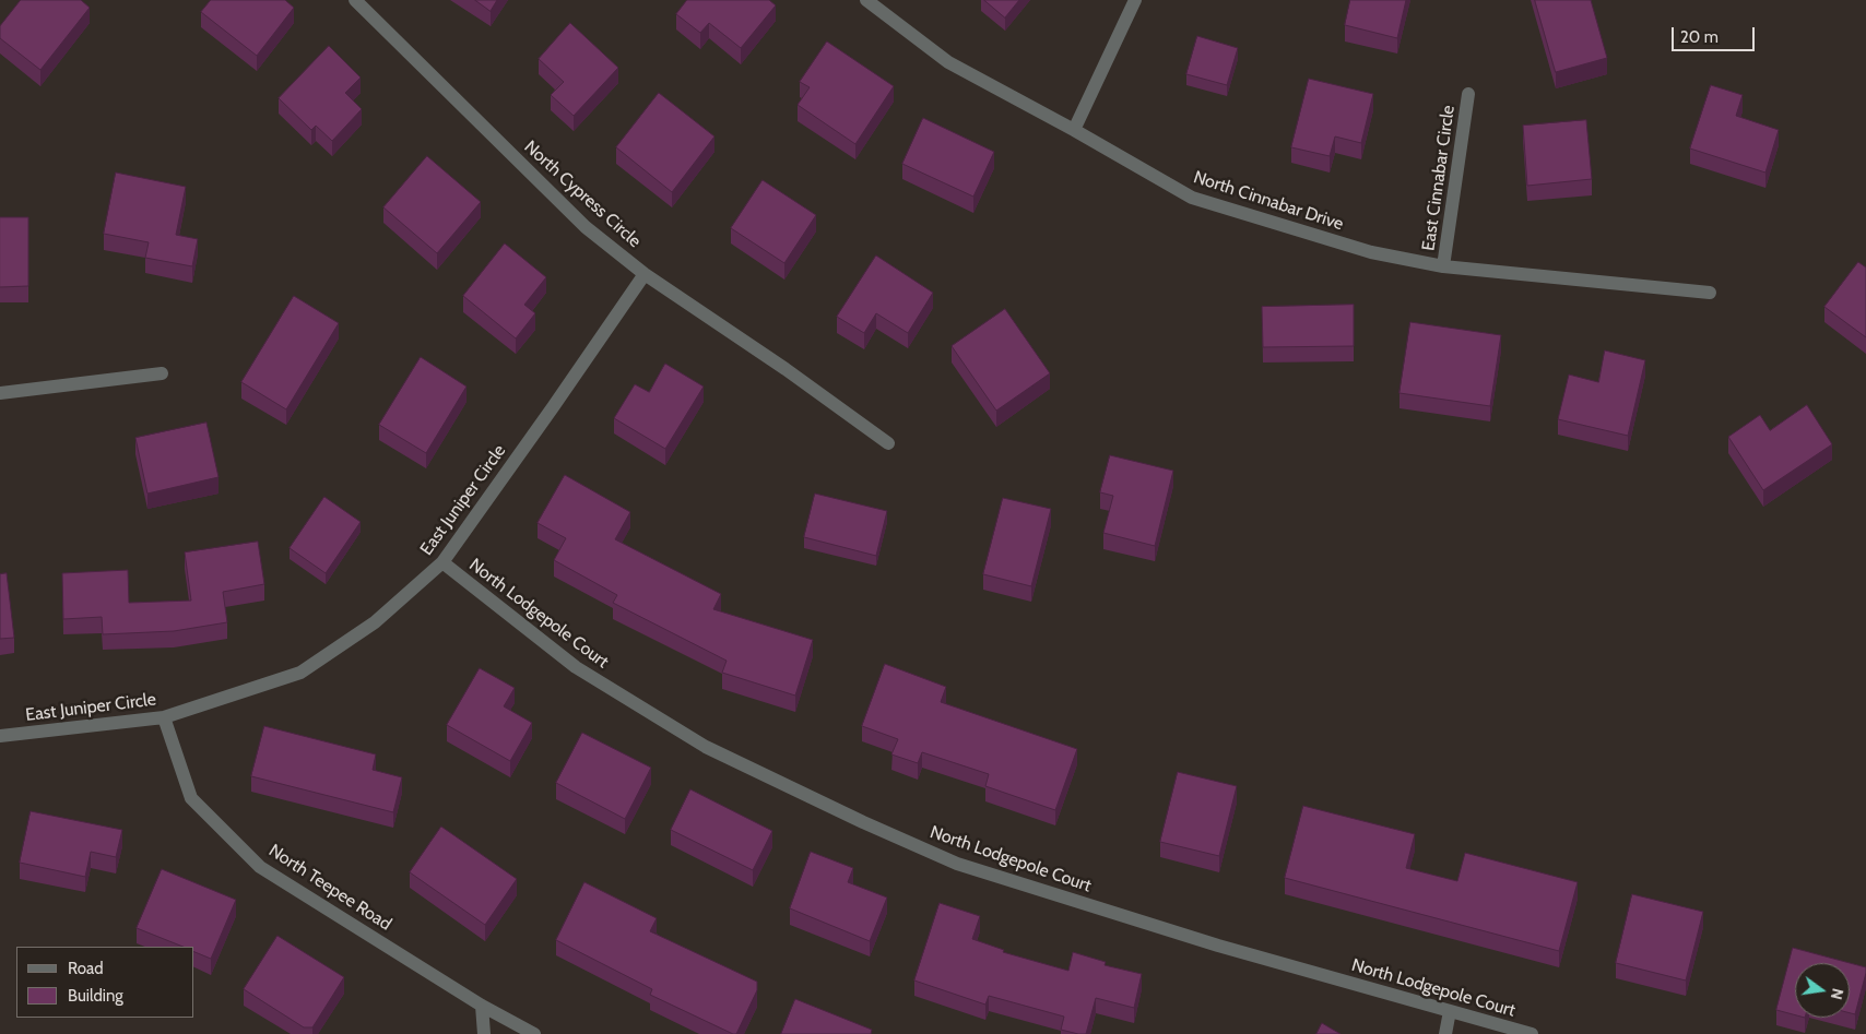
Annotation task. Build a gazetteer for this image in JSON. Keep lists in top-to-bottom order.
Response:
{
  "streets": {
    "street": [
      "East Cinnabar Circle",
      "North Cypress Circle",
      "North Cinnabar Drive",
      "East Juniper Circle",
      "North Lodgepole Court",
      "North Teepee Road"
    ]
  },
  "crossings": [
    ["East Cinnabar Circle", "North Cinnabar Drive"],
    ["North Cypress Circle", "East Juniper Circle"],
    ["East Juniper Circle", "North Lodgepole Court"],
    ["East Juniper Circle", "North Teepee Road"]
  ],
  "legend": ["Road", "Building"],
  "scale_bar": "20 m",
  "north": "right"
}
